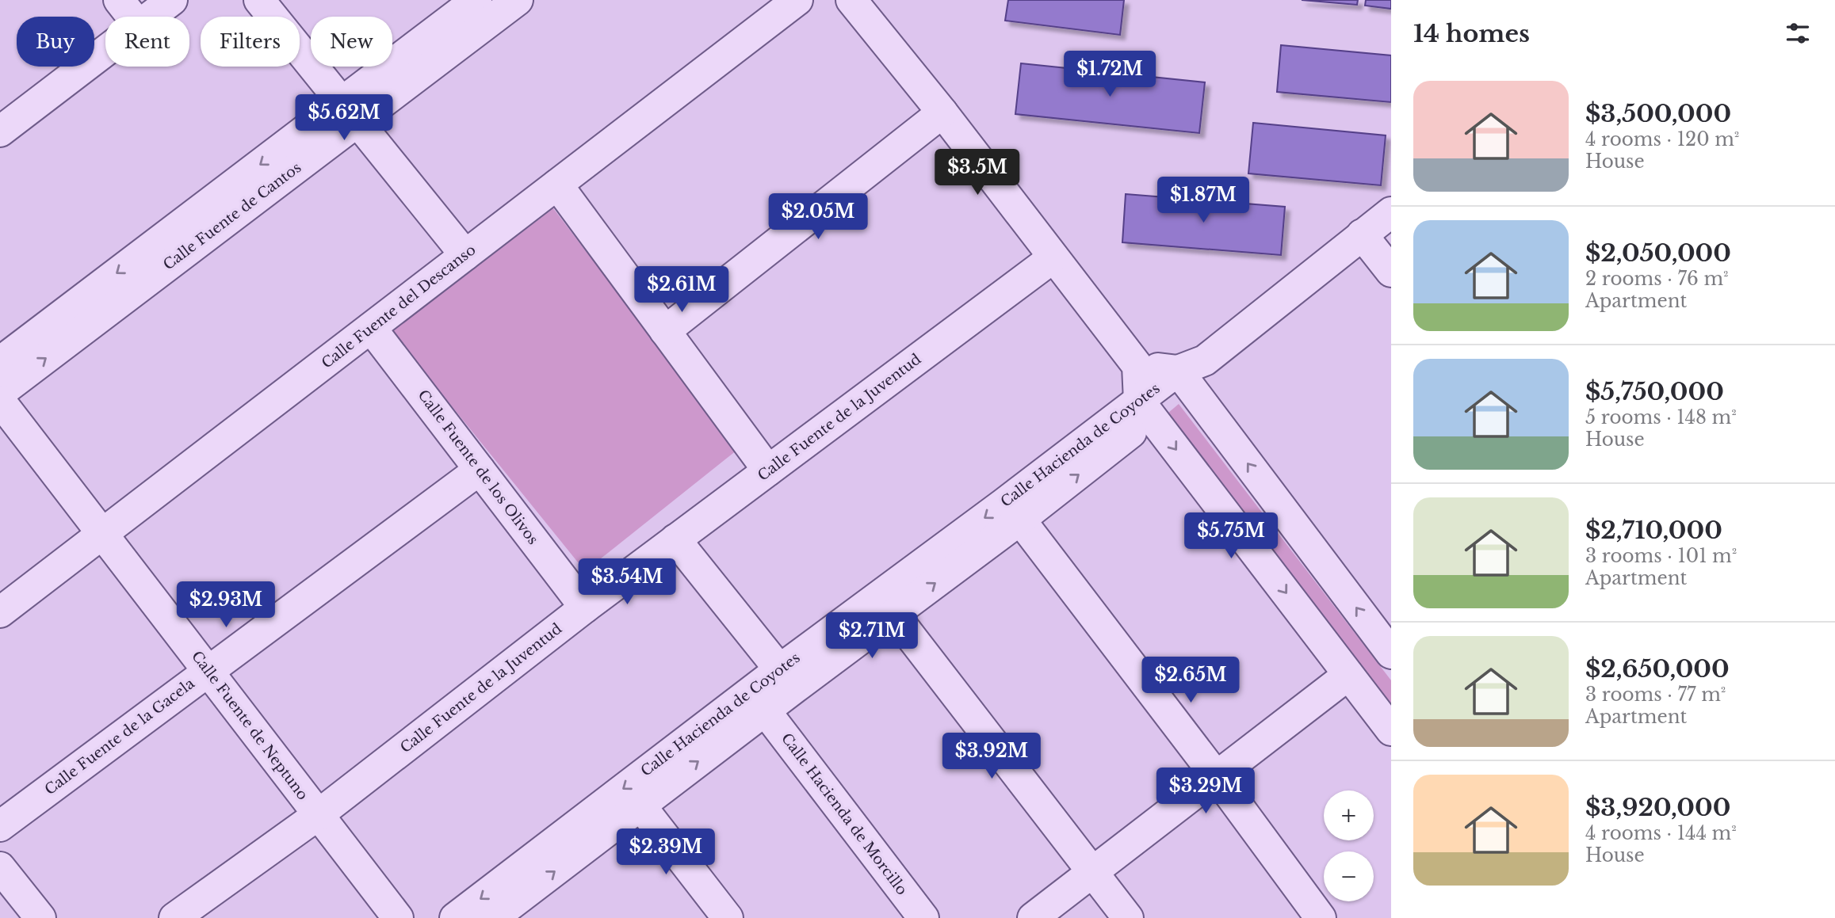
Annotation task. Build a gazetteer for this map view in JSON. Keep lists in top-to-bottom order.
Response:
{
  "streets": {
    "street": [
      "Calle Fuente de Cantos",
      "Calle Fuente del Descanso",
      "Calle Fuente de la Juventud",
      "Calle Hacienda de Coyotes",
      "Calle Fuente de los Olivos",
      "Calle Fuente de Neptuno",
      "Calle Fuente de la Gacela",
      "Calle Hacienda de Morcillo"
    ]
  },
  "crossings": [
    ["Calle Fuente del Descanso", "Calle Fuente de los Olivos"],
    ["Calle Fuente del Descanso", "Calle Fuente de Neptuno"],
    ["Calle Fuente de la Juventud", "Calle Fuente de los Olivos"],
    ["Calle Fuente de la Juventud", "Calle Fuente de Neptuno"],
    ["Calle Hacienda de Coyotes", "Calle Hacienda de Morcillo"],
    ["Calle Fuente de los Olivos", "Calle Fuente de la Gacela"],
    ["Calle Fuente de Neptuno", "Calle Fuente de la Gacela"]
  ],
  "page": {
    "heading": "14 homes",
    "chip": [
      "Buy",
      "Rent",
      "Filters",
      "New"
    ],
    "price": [
      "$1.72M",
      "$5.62M",
      "$3.5M",
      "$1.87M",
      "$2.05M",
      "$2.61M",
      "$5.75M",
      "$3.54M",
      "$2.93M",
      "$2.71M",
      "$2.65M",
      "$3.92M",
      "$3.29M",
      "$2.39M"
    ],
    "list": [
      {
        "name": "$3,500,000",
        "note": "4 rooms · 120 m² · House"
      },
      {
        "name": "$2,050,000",
        "note": "2 rooms · 76 m² · Apartment"
      },
      {
        "name": "$5,750,000",
        "note": "5 rooms · 148 m² · House"
      },
      {
        "name": "$2,710,000",
        "note": "3 rooms · 101 m² · Apartment"
      },
      {
        "name": "$2,650,000",
        "note": "3 rooms · 77 m² · Apartment"
      },
      {
        "name": "$3,920,000",
        "note": "4 rooms · 144 m² · House"
      }
    ],
    "map_buttons": ["+", "−"]
  }
}
